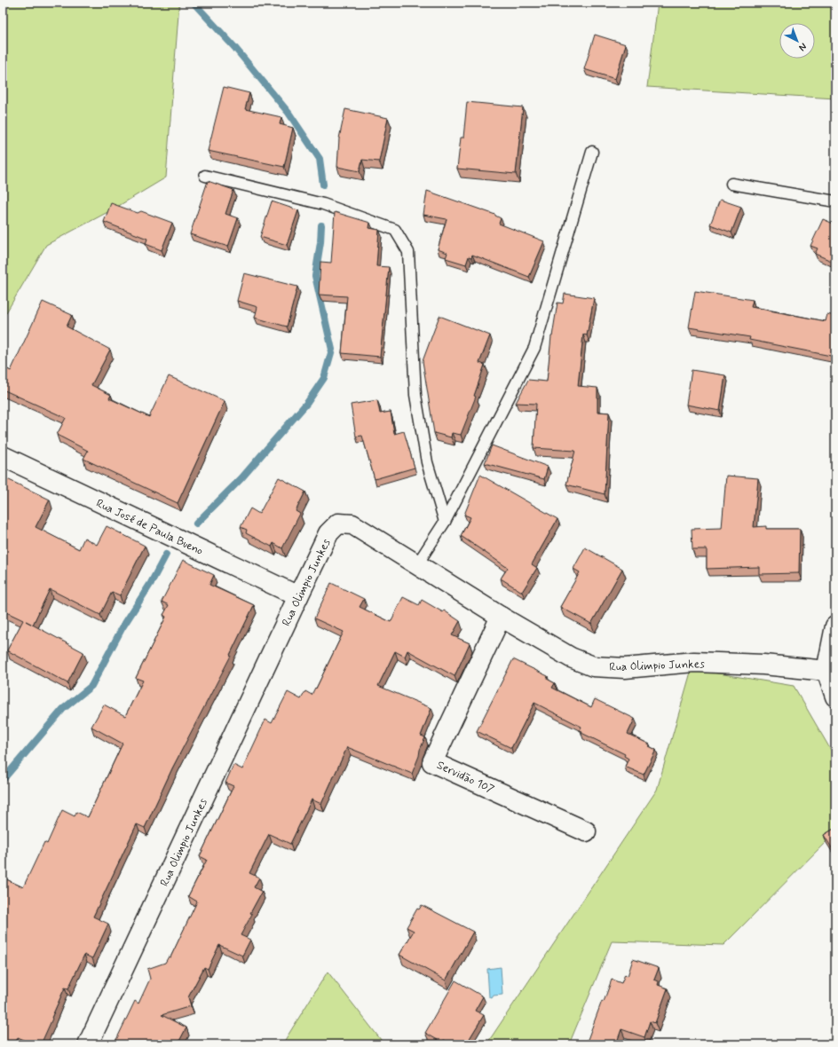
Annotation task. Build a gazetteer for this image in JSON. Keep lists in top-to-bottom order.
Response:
{
  "streets": {
    "street": ["Rua José de Paula Bueno", "Rua Olimpio Junkes", "Servidão 107"]
  },
  "crossings": [
    ["Rua José de Paula Bueno", "Rua Olimpio Junkes"],
    ["Rua Olimpio Junkes", "Servidão 107"]
  ],
  "north": "bottom right"
}
